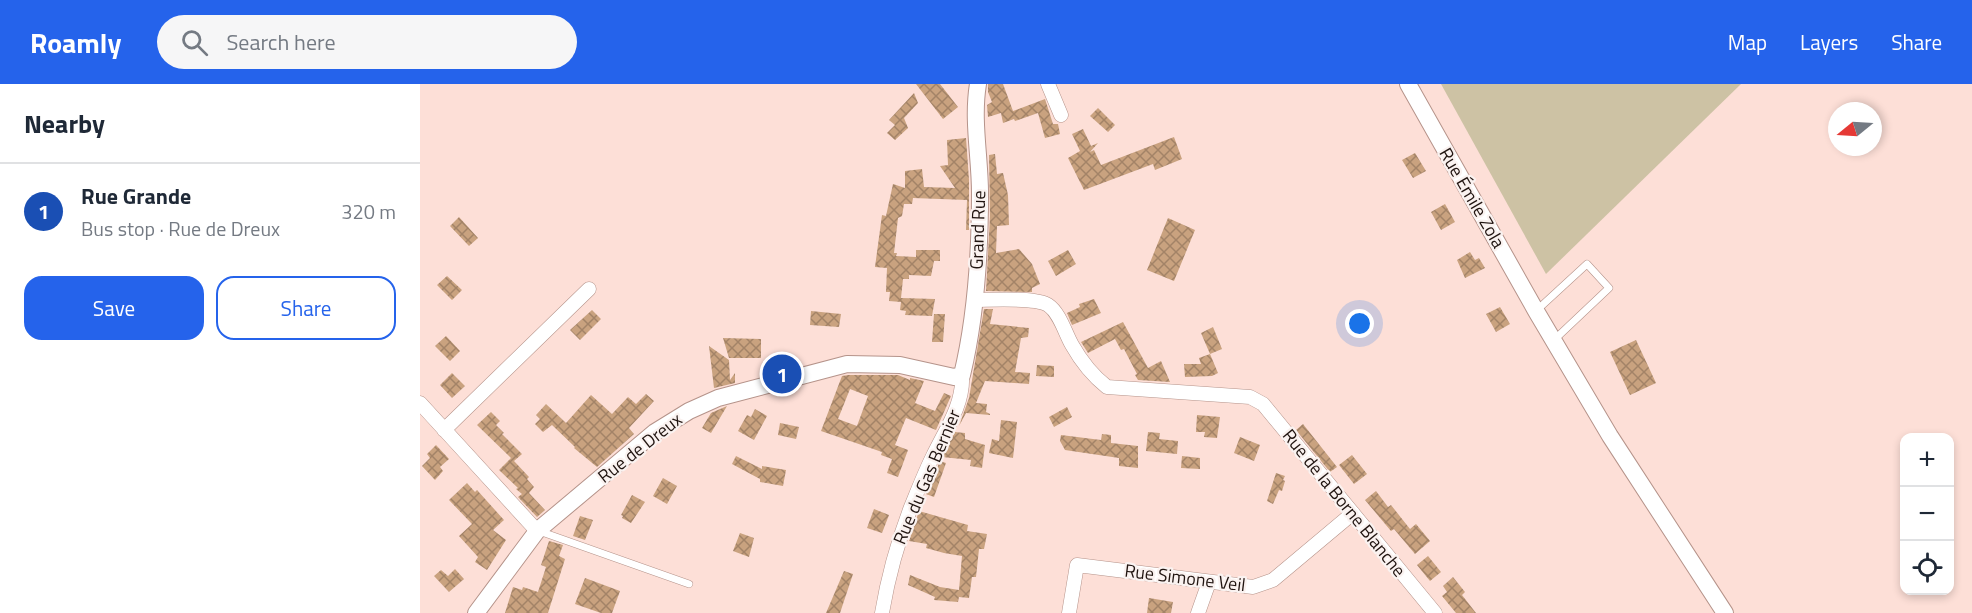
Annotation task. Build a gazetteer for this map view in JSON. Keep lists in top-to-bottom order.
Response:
{
  "streets": {
    "street": [
      "Rue Émile Zola",
      "Grand Rue",
      "Rue de Dreux",
      "Rue du Gas Bernier",
      "Rue de la Borne Blanche",
      "Rue Simone Veil"
    ]
  },
  "crossings": [
    ["Grand Rue", "Rue de Dreux"],
    ["Grand Rue", "Rue du Gas Bernier"],
    ["Grand Rue", "Rue de la Borne Blanche"],
    ["Rue de Dreux", "Rue du Gas Bernier"],
    ["Rue de la Borne Blanche", "Rue Simone Veil"]
  ],
  "north": "left",
  "page": {
    "header": "Roamly",
    "search": "Search here",
    "nav": ["Map", "Layers", "Share"],
    "heading": "Nearby",
    "list": [
      {
        "mark": "1",
        "name": "Rue Grande",
        "note": "Bus stop · Rue de Dreux",
        "value": "320 m"
      }
    ],
    "buttons": ["Save", "Share"],
    "pins": "1",
    "map_buttons": ["+", "−"]
  }
}
